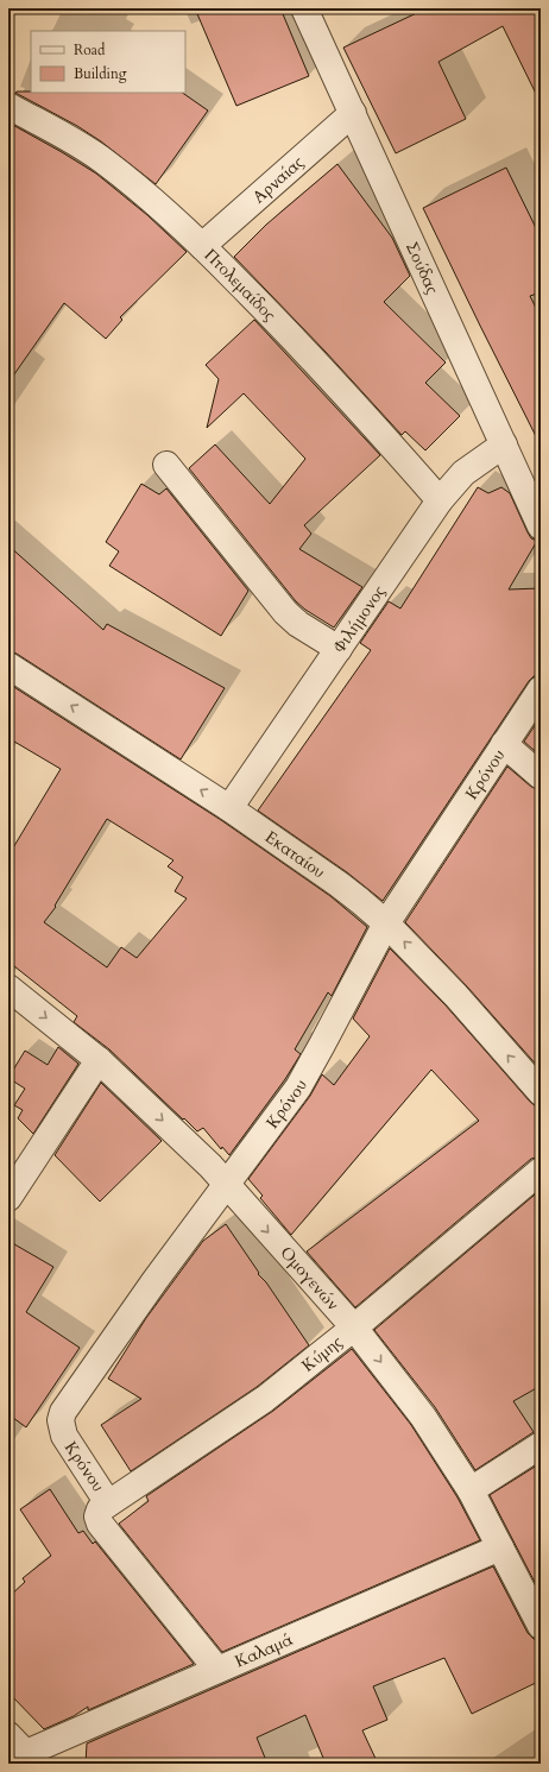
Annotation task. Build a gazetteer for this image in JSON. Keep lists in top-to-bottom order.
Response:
{
  "streets": {
    "street": [
      "Αρναίας",
      "Σούδας",
      "Πτολεμαίδος",
      "Φιλήμονος",
      "Κρόνου",
      "Εκαταίου",
      "Ομογενών",
      "Κύμης",
      "Καλαμά"
    ]
  },
  "crossings": [
    ["Αρναίας", "Σούδας"],
    ["Αρναίας", "Πτολεμαίδος"],
    ["Σούδας", "Φιλήμονος"],
    ["Πτολεμαίδος", "Φιλήμονος"],
    ["Φιλήμονος", "Εκαταίου"],
    ["Κρόνου", "Εκαταίου"],
    ["Κρόνου", "Ομογενών"],
    ["Κρόνου", "Κύμης"],
    ["Κρόνου", "Καλαμά"],
    ["Ομογενών", "Κύμης"],
    ["Ομογενών", "Καλαμά"]
  ],
  "one_way": ["Ομογενών"],
  "legend": ["Road", "Building"]
}
